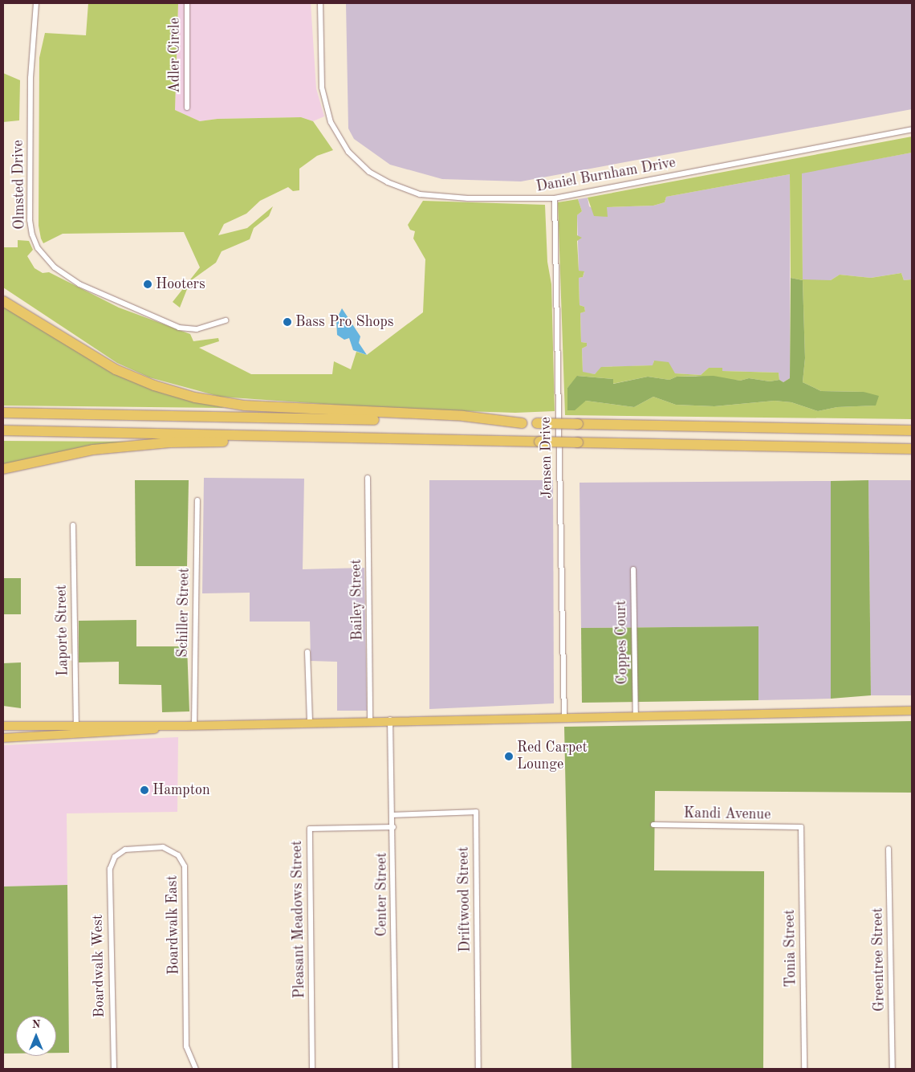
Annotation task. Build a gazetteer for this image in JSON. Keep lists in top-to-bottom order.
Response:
{
  "streets": {
    "street": [
      "Adler Circle",
      "Daniel Burnham Drive",
      "Olmsted Drive",
      "Jensen Drive",
      "Bailey Street",
      "Schiller Street",
      "Laporte Street",
      "Coppes Court",
      "Kandi Avenue",
      "Center Street",
      "Driftwood Street",
      "Pleasant Meadows Street",
      "Boardwalk East",
      "Tonia Street",
      "Greentree Street",
      "Boardwalk West"
    ]
  },
  "crossings": [
    ["Daniel Burnham Drive", "Jensen Drive"],
    ["Kandi Avenue", "Tonia Street"],
    ["Center Street", "Driftwood Street"],
    ["Center Street", "Pleasant Meadows Street"],
    ["Boardwalk East", "Boardwalk West"]
  ],
  "places": [
    "Hooters",
    "Bass Pro Shops",
    "Red Carpet Lounge",
    "Hampton"
  ],
  "north": "top"
}
